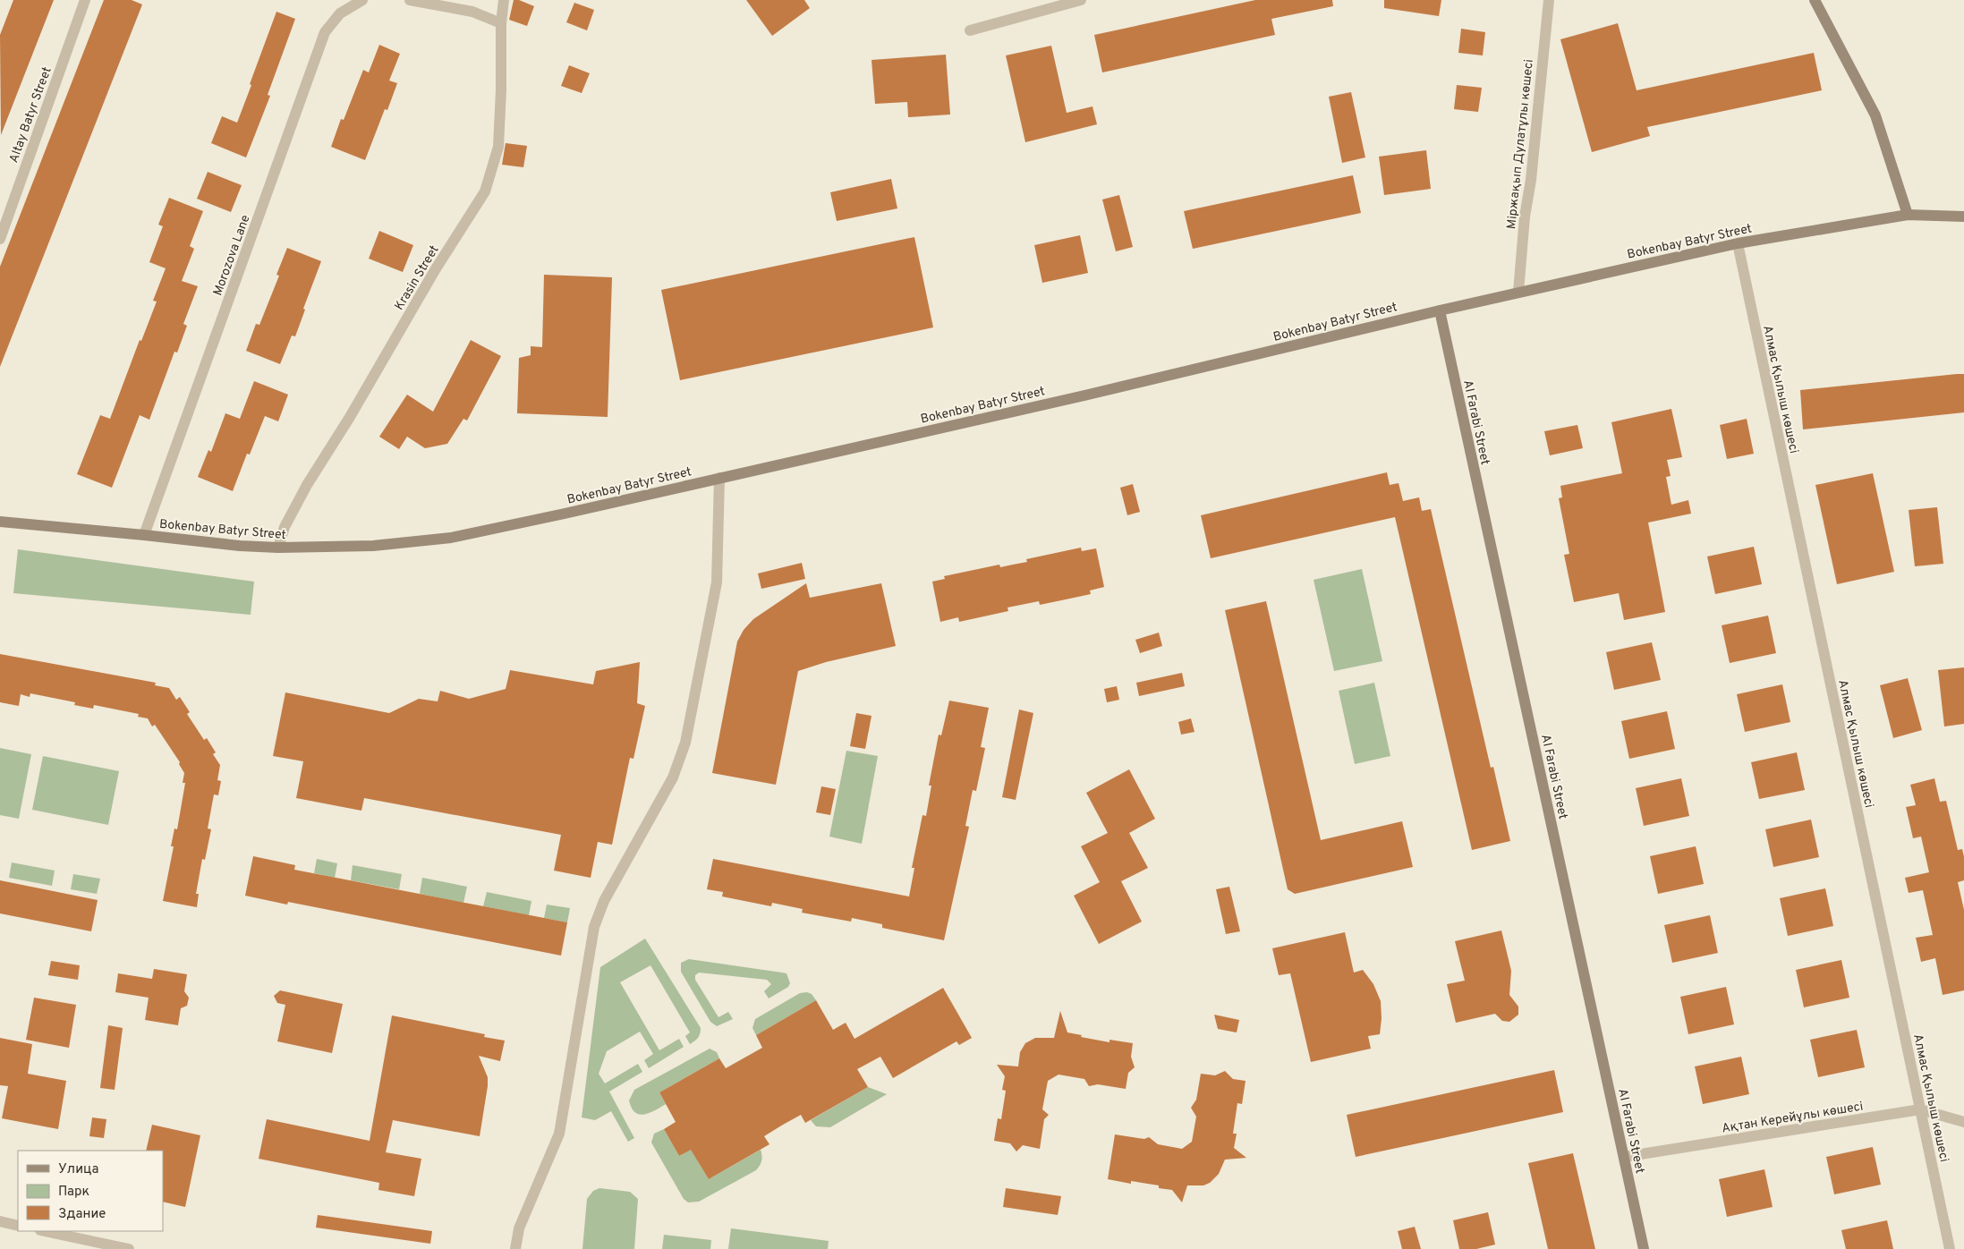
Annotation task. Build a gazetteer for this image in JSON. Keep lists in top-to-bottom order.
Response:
{
  "streets": {
    "main road": ["Bokenbay Batyr Street", "Al Farabi Street"],
    "street": [
      "Altay Batyr Street",
      "Міржақып Дулатұлы көшесі",
      "Morozova Lane",
      "Krasin Street",
      "Алмас Қылыш көшесі",
      "Ақтан Керейұлы көшесі"
    ]
  },
  "crossings": [
    ["Міржақып Дулатұлы көшесі", "Bokenbay Batyr Street"],
    ["Bokenbay Batyr Street", "Morozova Lane"],
    ["Bokenbay Batyr Street", "Krasin Street"],
    ["Bokenbay Batyr Street", "Алмас Қылыш көшесі"],
    ["Bokenbay Batyr Street", "Al Farabi Street"],
    ["Алмас Қылыш көшесі", "Ақтан Керейұлы көшесі"],
    ["Al Farabi Street", "Ақтан Керейұлы көшесі"]
  ],
  "legend": ["Улица", "Парк", "Здание"]
}
